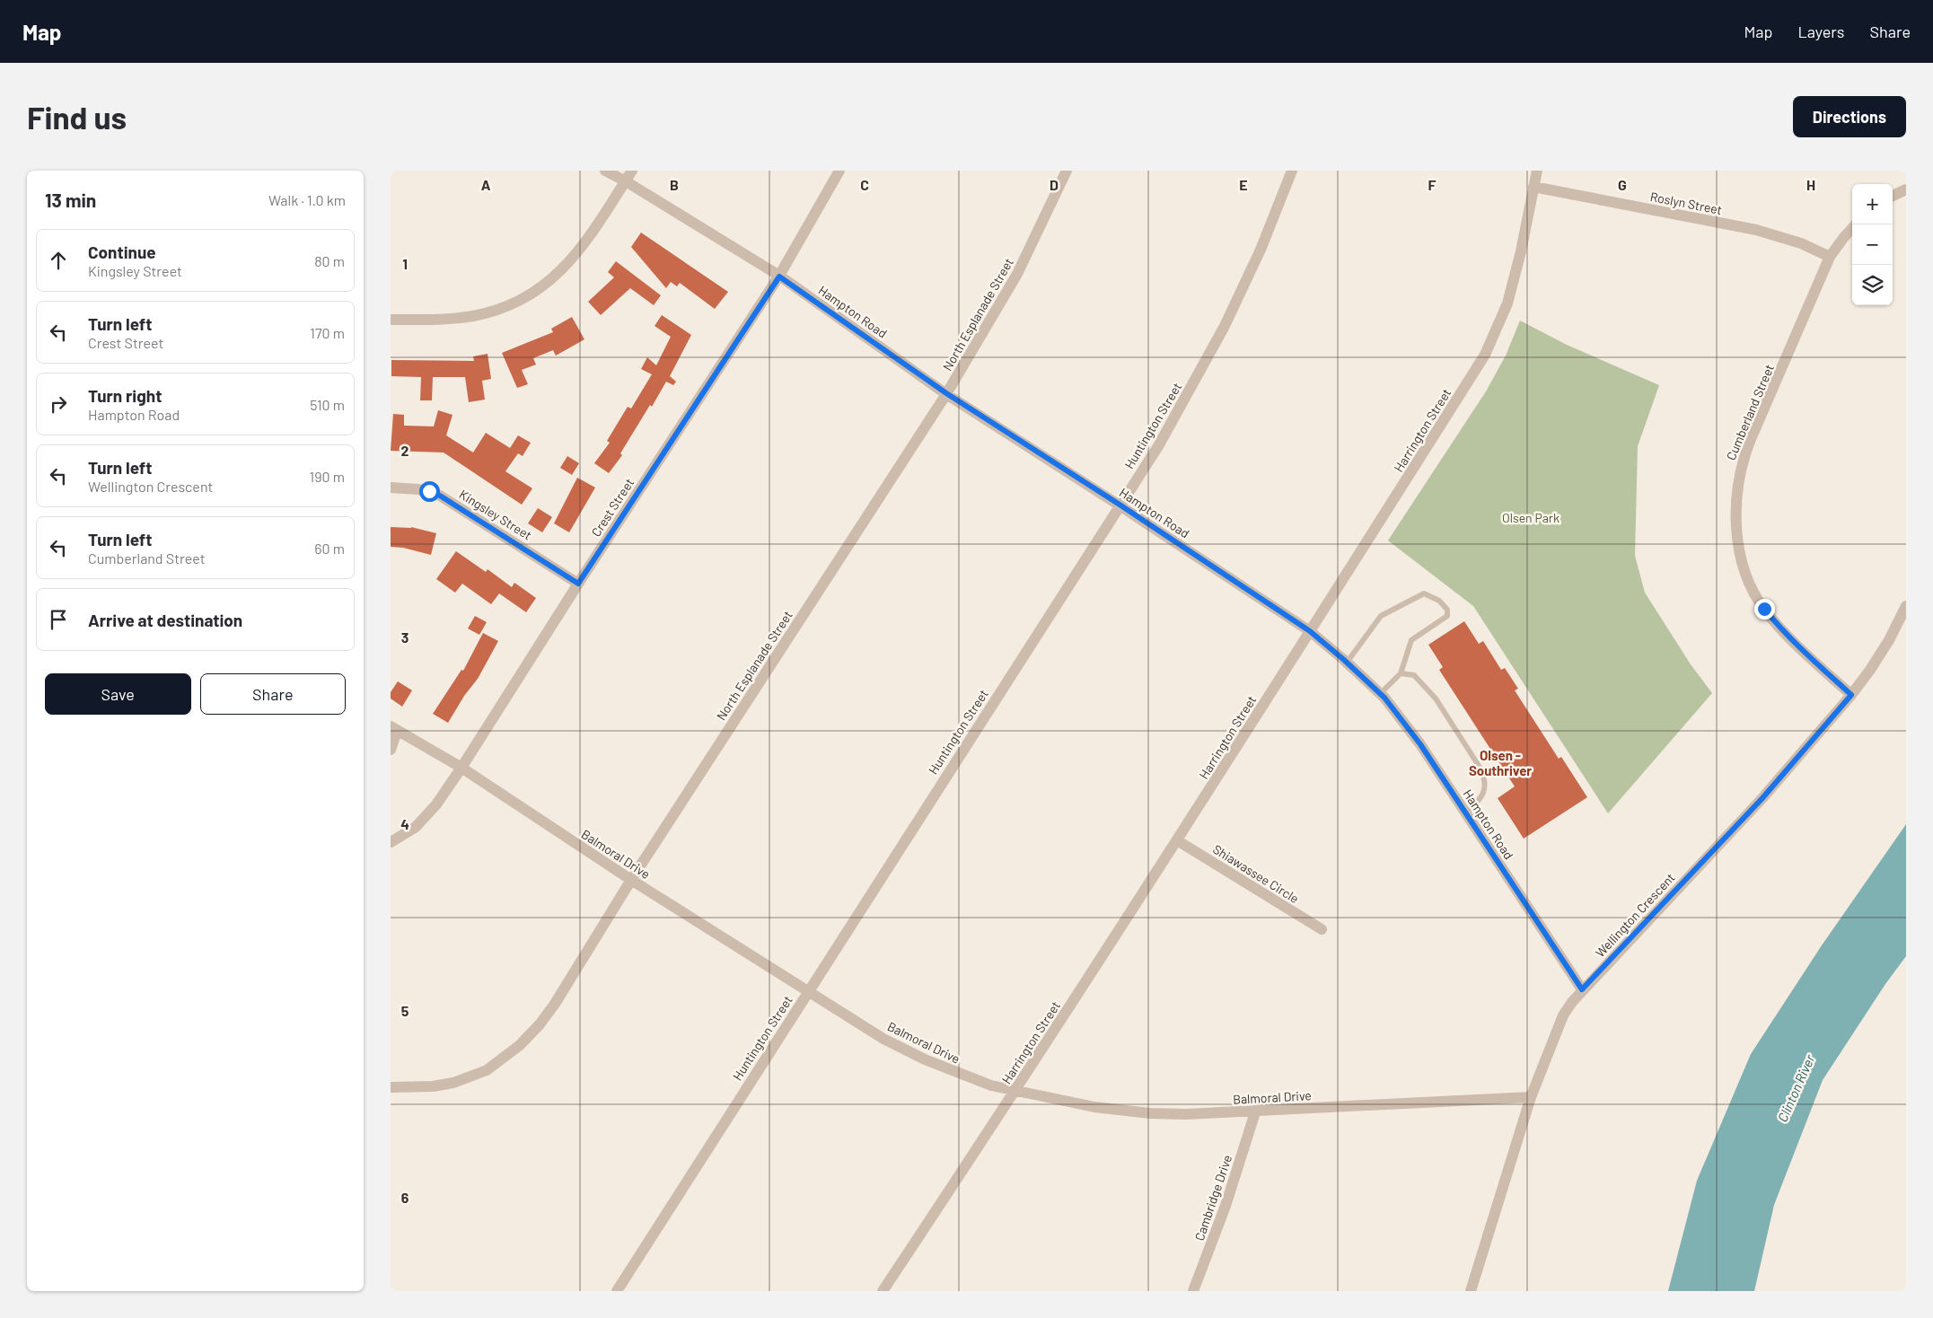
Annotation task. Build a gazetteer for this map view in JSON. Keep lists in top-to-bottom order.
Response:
{
  "streets": {
    "street": [
      "Roslyn Street",
      "Hampton Road",
      "North Esplanade Street",
      "Cumberland Street",
      "Huntington Street",
      "Harrington Street",
      "Crest Street",
      "Kingsley Street",
      "Balmoral Drive",
      "Shiawassee Circle",
      "Wellington Crescent",
      "Cambridge Drive"
    ]
  },
  "crossings": [
    ["Roslyn Street", "Cumberland Street"],
    ["Roslyn Street", "Harrington Street"],
    ["Hampton Road", "North Esplanade Street"],
    ["Hampton Road", "Huntington Street"],
    ["Hampton Road", "Harrington Street"],
    ["Hampton Road", "Crest Street"],
    ["Hampton Road", "Wellington Crescent"],
    ["North Esplanade Street", "Balmoral Drive"],
    ["Cumberland Street", "Wellington Crescent"],
    ["Huntington Street", "Balmoral Drive"],
    ["Harrington Street", "Balmoral Drive"],
    ["Harrington Street", "Shiawassee Circle"],
    ["Crest Street", "Kingsley Street"],
    ["Crest Street", "Balmoral Drive"],
    ["Balmoral Drive", "Wellington Crescent"],
    ["Balmoral Drive", "Cambridge Drive"]
  ],
  "districts": ["Olsen - Southriver"],
  "water": ["Clinton River"],
  "parks": ["Olsen Park"],
  "page": {
    "header": "Map",
    "nav": ["Map", "Layers", "Share"],
    "buttons": [
      "Directions",
      ["Save", "Share"]
    ],
    "title": "Find us",
    "heading": ["13 min", "Walk · 1.0 km"],
    "map_buttons": ["+", "−"],
    "list": [
      ["Continue", "Kingsley Street", "80 m"],
      ["Turn left", "Crest Street", "170 m"],
      ["Turn right", "Hampton Road", "510 m"],
      ["Turn left", "Wellington Crescent", "190 m"],
      ["Turn left", "Cumberland Street", "60 m"],
      "Arrive at destination"
    ]
  },
  "grid": {
    "columns": [
      "A",
      "B",
      "C",
      "D",
      "E",
      "F",
      "G",
      "H"
    ],
    "rows": [
      "1",
      "2",
      "3",
      "4",
      "5",
      "6"
    ]
  }
}
